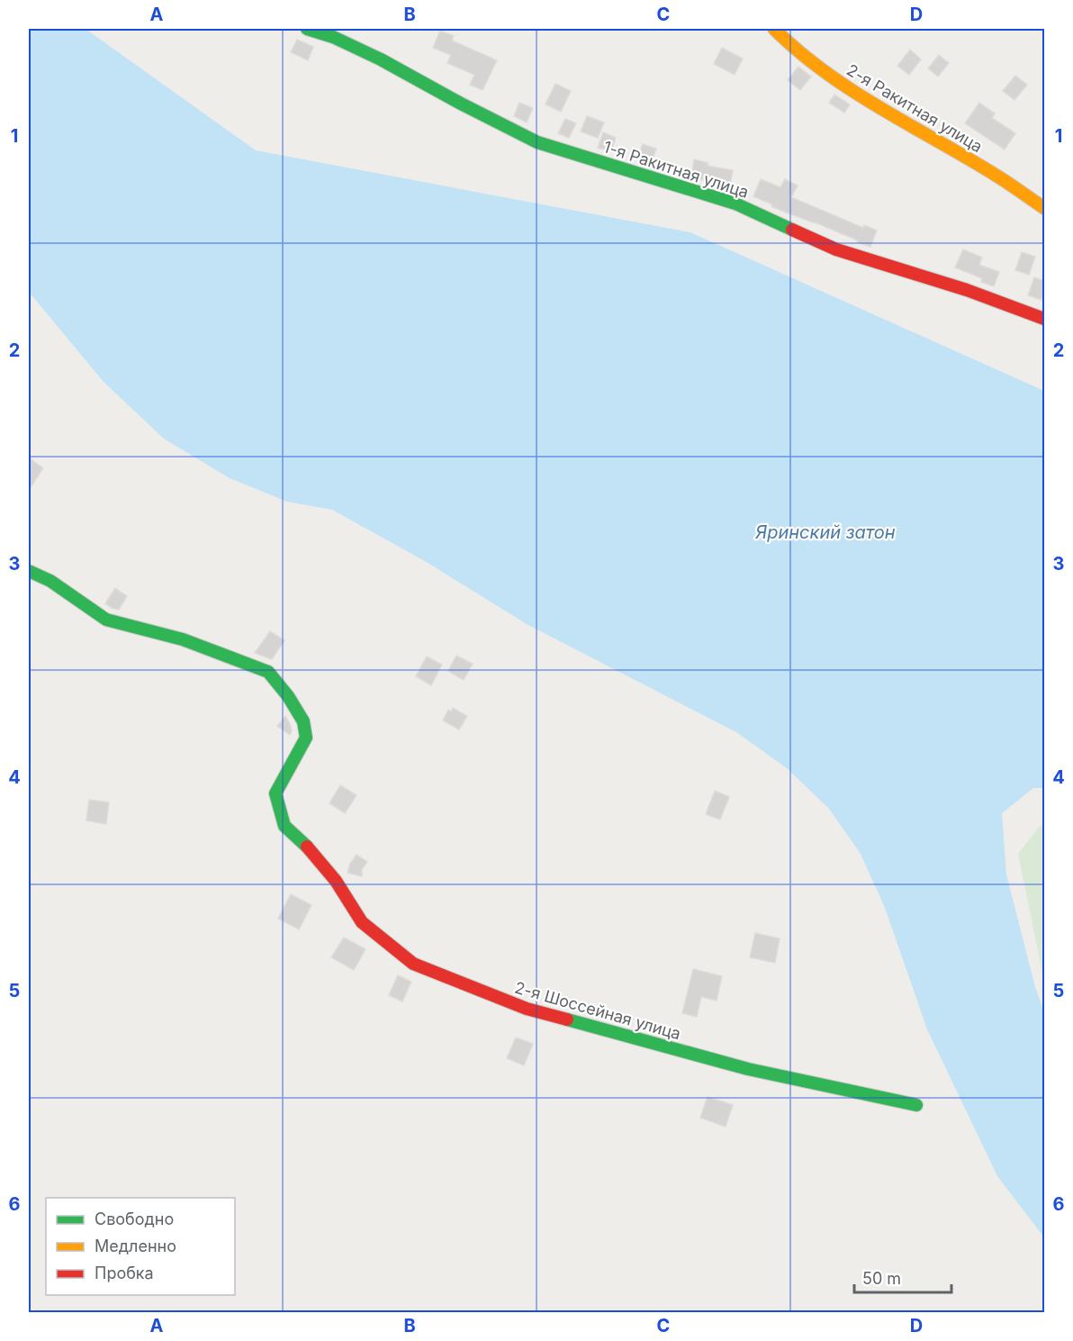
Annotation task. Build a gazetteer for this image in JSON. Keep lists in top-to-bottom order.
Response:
{
  "streets": {
    "street": ["2-я Ракитная улица", "1-я Ракитная улица", "2-я Шоссейная улица"]
  },
  "water": ["Яринский затон"],
  "legend": ["Свободно", "Медленно", "Пробка"],
  "scale_bar": "50 m",
  "grid": {
    "columns": [
      "A",
      "B",
      "C",
      "D"
    ],
    "rows": [
      "1",
      "2",
      "3",
      "4",
      "5",
      "6"
    ]
  }
}
